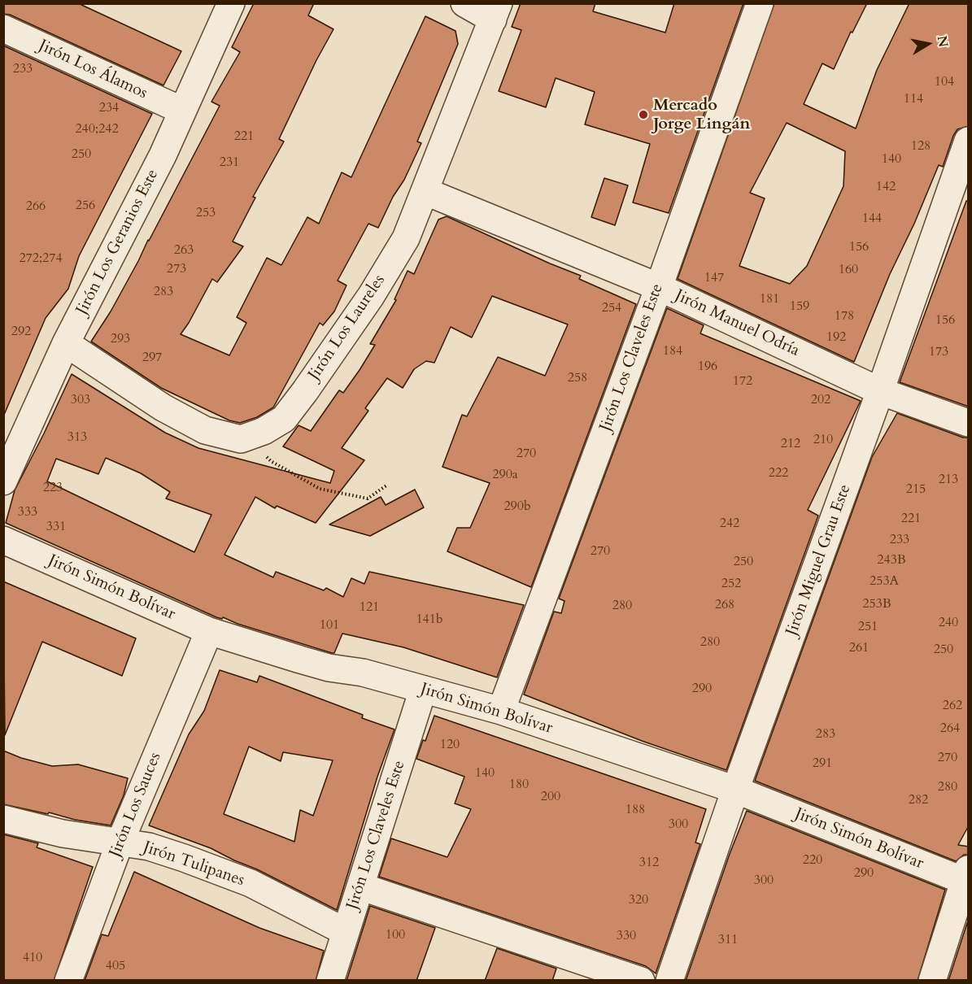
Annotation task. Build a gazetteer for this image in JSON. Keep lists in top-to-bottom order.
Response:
{
  "streets": {
    "street": [
      "Jirón Los Álamos",
      "Jirón Los Geranios Este",
      "Jirón Manuel Odría",
      "Jirón Los Laureles",
      "Jirón Los Claveles Este",
      "Jirón Miguel Grau Este",
      "Jirón Simón Bolívar",
      "Jirón Los Sauces",
      "Jirón Tulipanes"
    ]
  },
  "crossings": [
    ["Jirón Los Álamos", "Jirón Los Geranios Este"],
    ["Jirón Los Geranios Este", "Jirón Los Laureles"],
    ["Jirón Manuel Odría", "Jirón Los Laureles"],
    ["Jirón Manuel Odría", "Jirón Los Claveles Este"],
    ["Jirón Manuel Odría", "Jirón Miguel Grau Este"],
    ["Jirón Los Claveles Este", "Jirón Simón Bolívar"],
    ["Jirón Los Claveles Este", "Jirón Tulipanes"],
    ["Jirón Miguel Grau Este", "Jirón Simón Bolívar"],
    ["Jirón Simón Bolívar", "Jirón Los Sauces"],
    ["Jirón Los Sauces", "Jirón Tulipanes"]
  ],
  "places": ["Mercado Jorge Lingán"],
  "house_numbers": [
    "233",
    "104",
    "114",
    "234",
    "240;242",
    "221",
    "128",
    "250",
    "140",
    "231",
    "142",
    "256",
    "266",
    "253",
    "144",
    "156",
    "263",
    "272;274",
    "273",
    "160",
    "147",
    "283",
    "181",
    "159",
    "254",
    "178",
    "156",
    "292",
    "192",
    "293",
    "184",
    "173",
    "297",
    "196",
    "258",
    "172",
    "303",
    "202",
    "313",
    "210",
    "212",
    "270",
    "222",
    "290a",
    "213",
    "223",
    "215",
    "290b",
    "333",
    "221",
    "242",
    "331",
    "233",
    "270",
    "243B",
    "250",
    "253A",
    "252",
    "253B",
    "268",
    "280",
    "121",
    "141b",
    "240",
    "101",
    "251",
    "280",
    "261",
    "250",
    "290",
    "262",
    "264",
    "283",
    "120",
    "270",
    "291",
    "140",
    "180",
    "280",
    "200",
    "282",
    "188",
    "300",
    "220",
    "312",
    "290",
    "300",
    "320",
    "100",
    "330",
    "311",
    "410",
    "405"
  ],
  "north": "right"
}
